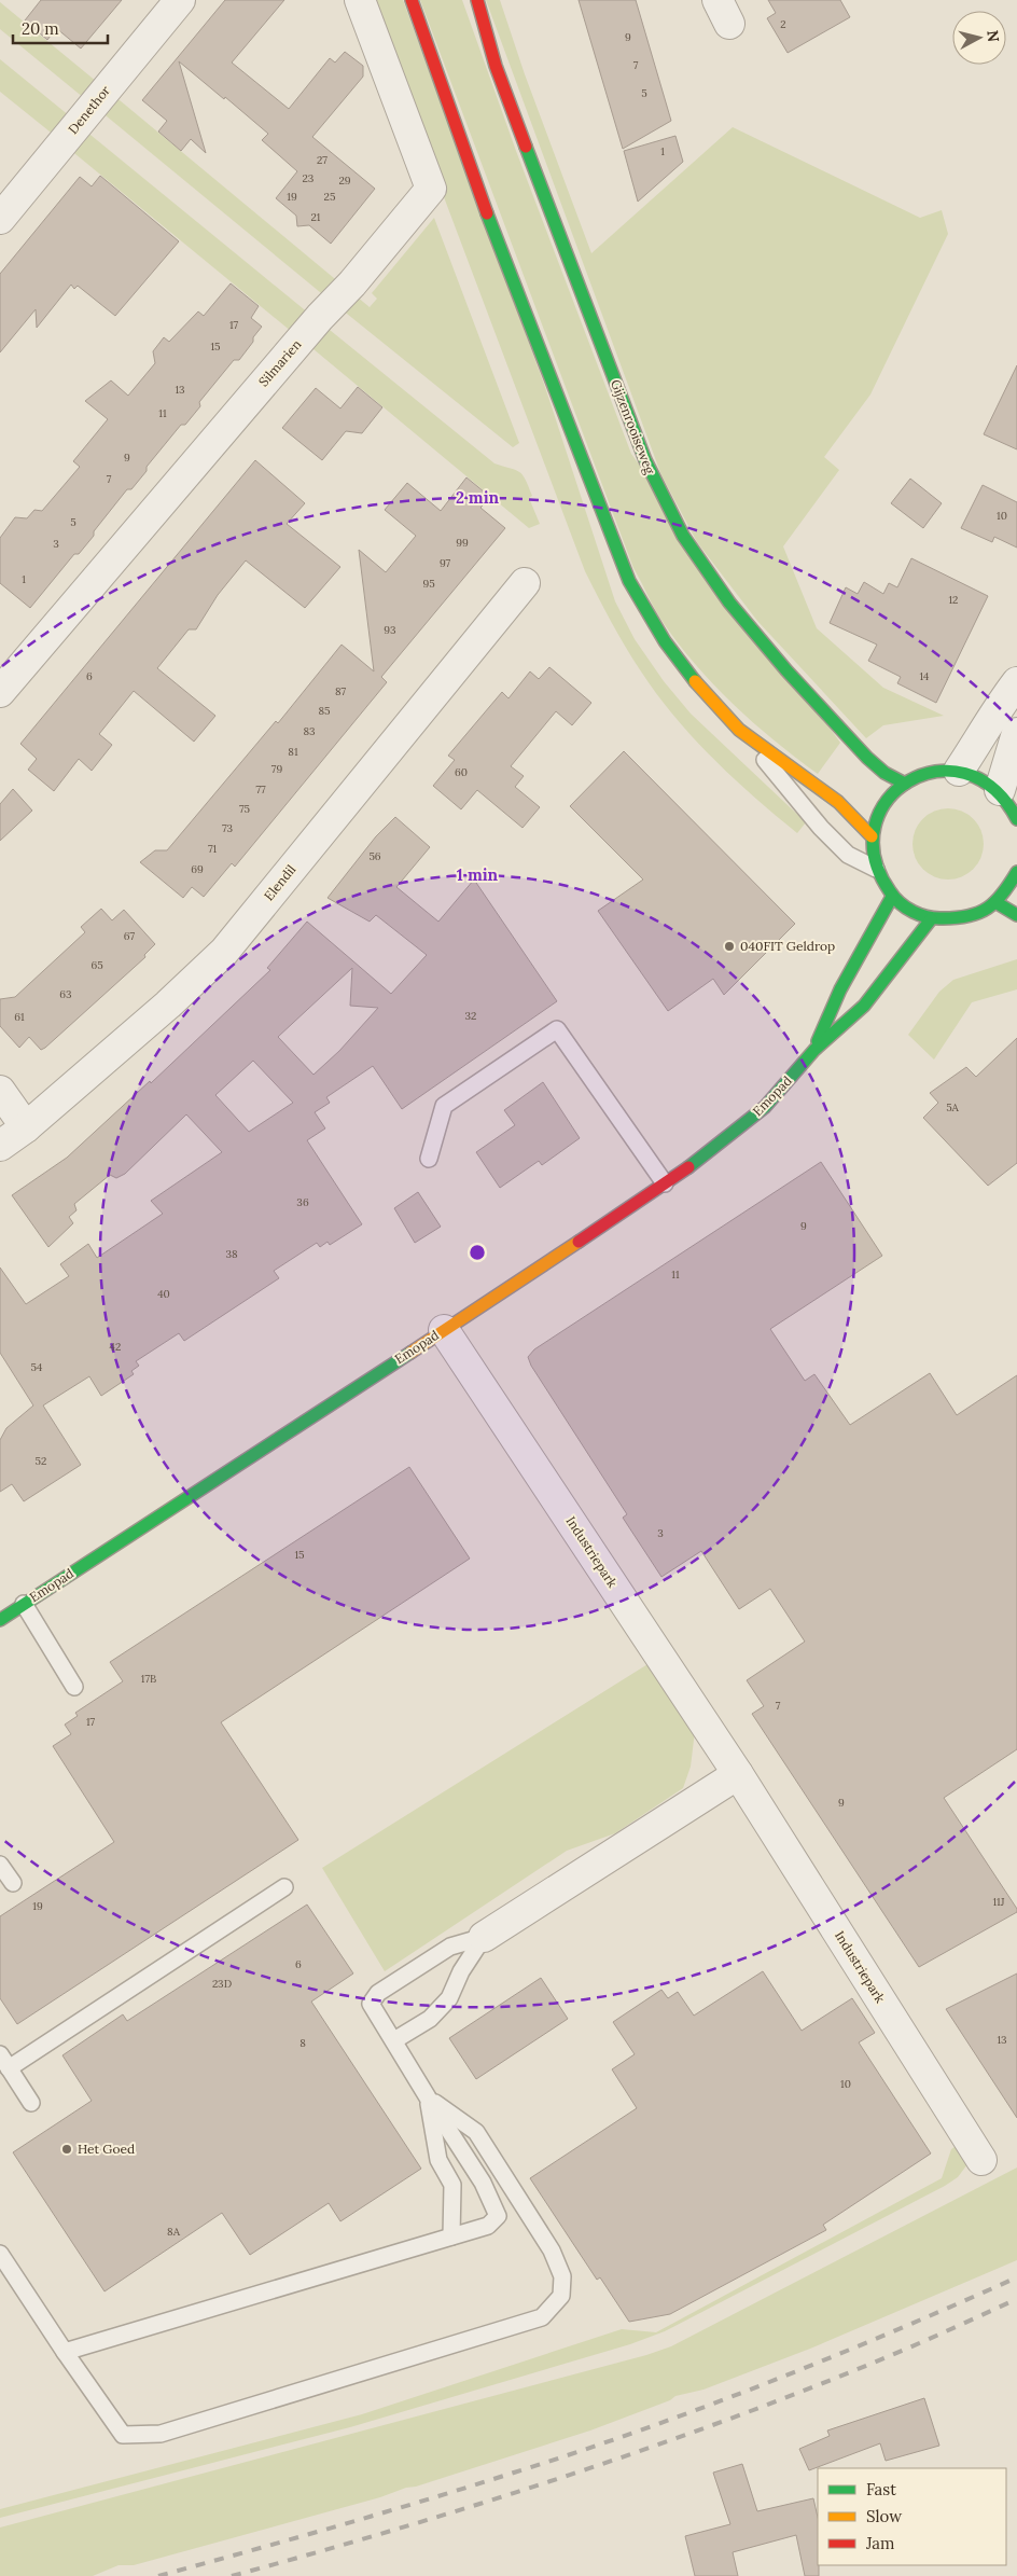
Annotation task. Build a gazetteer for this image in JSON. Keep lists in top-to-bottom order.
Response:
{
  "streets": {
    "main road": ["Gijzenrooiseweg", "Emopad"],
    "street": [
      "Denethor",
      "Silmarien",
      "Elendil",
      "Industriepark"
    ]
  },
  "crossings": [
    ["Emopad", "Industriepark"]
  ],
  "places": ["040FIT Geldrop", "Het Goed"],
  "house_numbers": [
    "2",
    "9",
    "7",
    "5",
    "1",
    "27",
    "23",
    "29",
    "19",
    "25",
    "21",
    "17",
    "15",
    "13",
    "11",
    "9",
    "7",
    "10",
    "5",
    "99",
    "3",
    "97",
    "1",
    "95",
    "12",
    "93",
    "6",
    "14",
    "87",
    "85",
    "83",
    "81",
    "79",
    "60",
    "77",
    "75",
    "73",
    "71",
    "56",
    "69",
    "67",
    "65",
    "63",
    "32",
    "61",
    "5A",
    "36",
    "9",
    "38",
    "11",
    "40",
    "42",
    "54",
    "52",
    "3",
    "15",
    "17B",
    "7",
    "17",
    "9",
    "11J",
    "19",
    "6",
    "23D",
    "13",
    "8",
    "10",
    "8A"
  ],
  "legend": ["Fast", "Slow", "Jam"],
  "scale_bar": "20 m",
  "north": "right",
  "rings": ["2 min", "1 min"]
}
